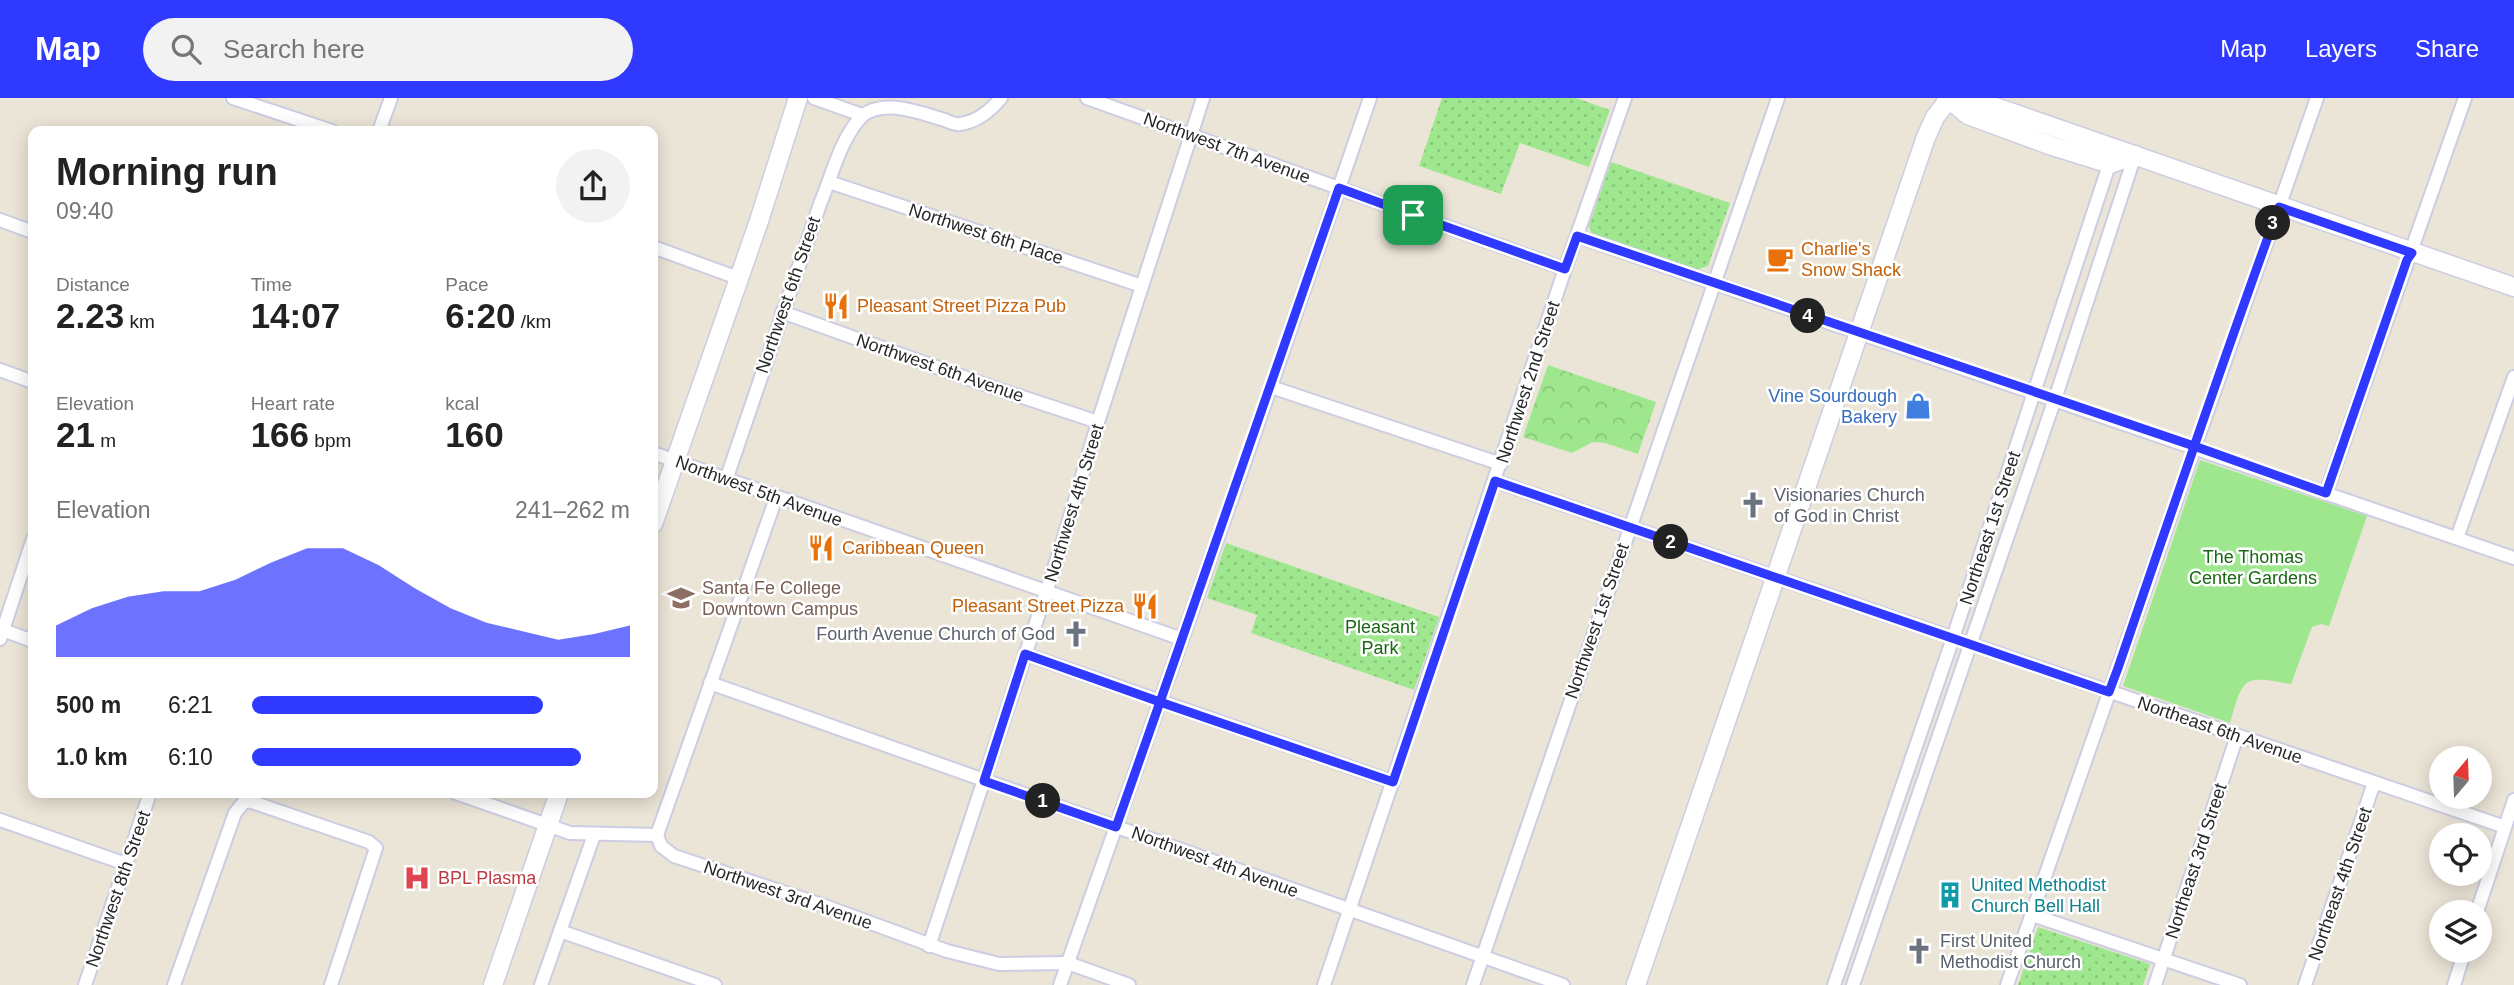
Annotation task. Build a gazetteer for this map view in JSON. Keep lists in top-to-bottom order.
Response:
{
  "streets": {
    "street": [
      "Northwest 7th Avenue",
      "Northwest 6th Place",
      "Northwest 6th Street",
      "Northwest 6th Avenue",
      "Northwest 2nd Street",
      "Northwest 5th Avenue",
      "Northwest 4th Street",
      "Northeast 1st Street",
      "Northwest 1st Street",
      "Northeast 6th Avenue",
      "Northeast 3rd Street",
      "Northwest 4th Avenue",
      "Northeast 4th Street",
      "Northwest 8th Street",
      "Northwest 3rd Avenue"
    ]
  },
  "crossings": [
    ["Northwest 7th Avenue", "Northwest 2nd Street"],
    ["Northwest 7th Avenue", "Northwest 4th Street"],
    ["Northwest 6th Place", "Northwest 6th Street"],
    ["Northwest 6th Place", "Northwest 4th Street"],
    ["Northwest 6th Street", "Northwest 6th Avenue"],
    ["Northwest 6th Street", "Northwest 5th Avenue"],
    ["Northwest 6th Avenue", "Northwest 4th Street"],
    ["Northwest 2nd Street", "Northwest 4th Avenue"],
    ["Northwest 5th Avenue", "Northwest 4th Street"],
    ["Northwest 4th Street", "Northwest 4th Avenue"],
    ["Northwest 4th Street", "Northwest 3rd Avenue"],
    ["Northeast 1st Street", "Northeast 6th Avenue"],
    ["Northwest 1st Street", "Northwest 4th Avenue"],
    ["Northeast 6th Avenue", "Northeast 3rd Street"],
    ["Northeast 6th Avenue", "Northeast 4th Street"]
  ],
  "parks": ["The Thomas Center Gardens", "Pleasant Park"],
  "places": {
    "cafe": ["Charlie's Snow Shack"],
    "restaurant": ["Pleasant Street Pizza Pub", "Caribbean Queen", "Pleasant Street Pizza"],
    "shop": ["Vine Sourdough Bakery"],
    "church": ["Visionaries Church of God in Christ", "Fourth Avenue Church of God", "First United Methodist Church"],
    "school or university": ["Santa Fe College Downtown Campus"],
    "hospital": ["BPL Plasma"],
    "building": ["United Methodist Church Bell Hall"]
  },
  "north": "top",
  "page": {
    "header": "Map",
    "search": "Search here",
    "nav": ["Map", "Layers", "Share"],
    "heading": ["Morning run", "09:40"],
    "pins": [
      "3",
      "4",
      "2",
      "1"
    ],
    "stats": [
      ["Distance", "2.23 km"],
      ["Time", "14:07"],
      ["Pace", "6:20 /km"],
      ["Elevation", "21 m"],
      ["Heart rate", "166 bpm"],
      ["kcal", "160"]
    ],
    "chart": ["Elevation", "241–262 m"],
    "list": [
      {
        "name": "500 m",
        "note": "6:21"
      },
      {
        "name": "1.0 km",
        "note": "6:10"
      }
    ]
  }
}
